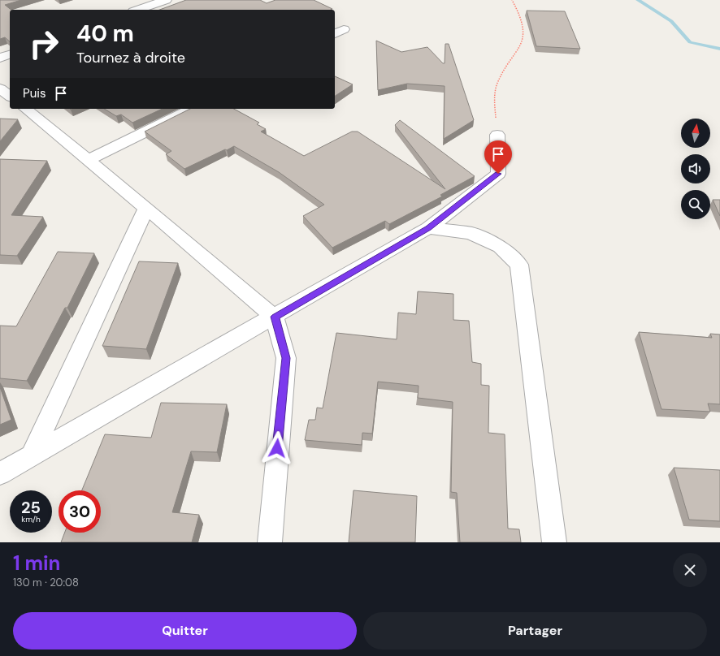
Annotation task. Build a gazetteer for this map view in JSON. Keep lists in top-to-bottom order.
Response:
{
  "north": "top",
  "page": {
    "turn": ["40 m", "Tournez à droite"],
    "then": "Puis",
    "speed": "25 km/h",
    "limit": "30",
    "heading": ["1 min", "130 m · 20:08"],
    "buttons": ["Quitter", "Partager"]
  }
}
